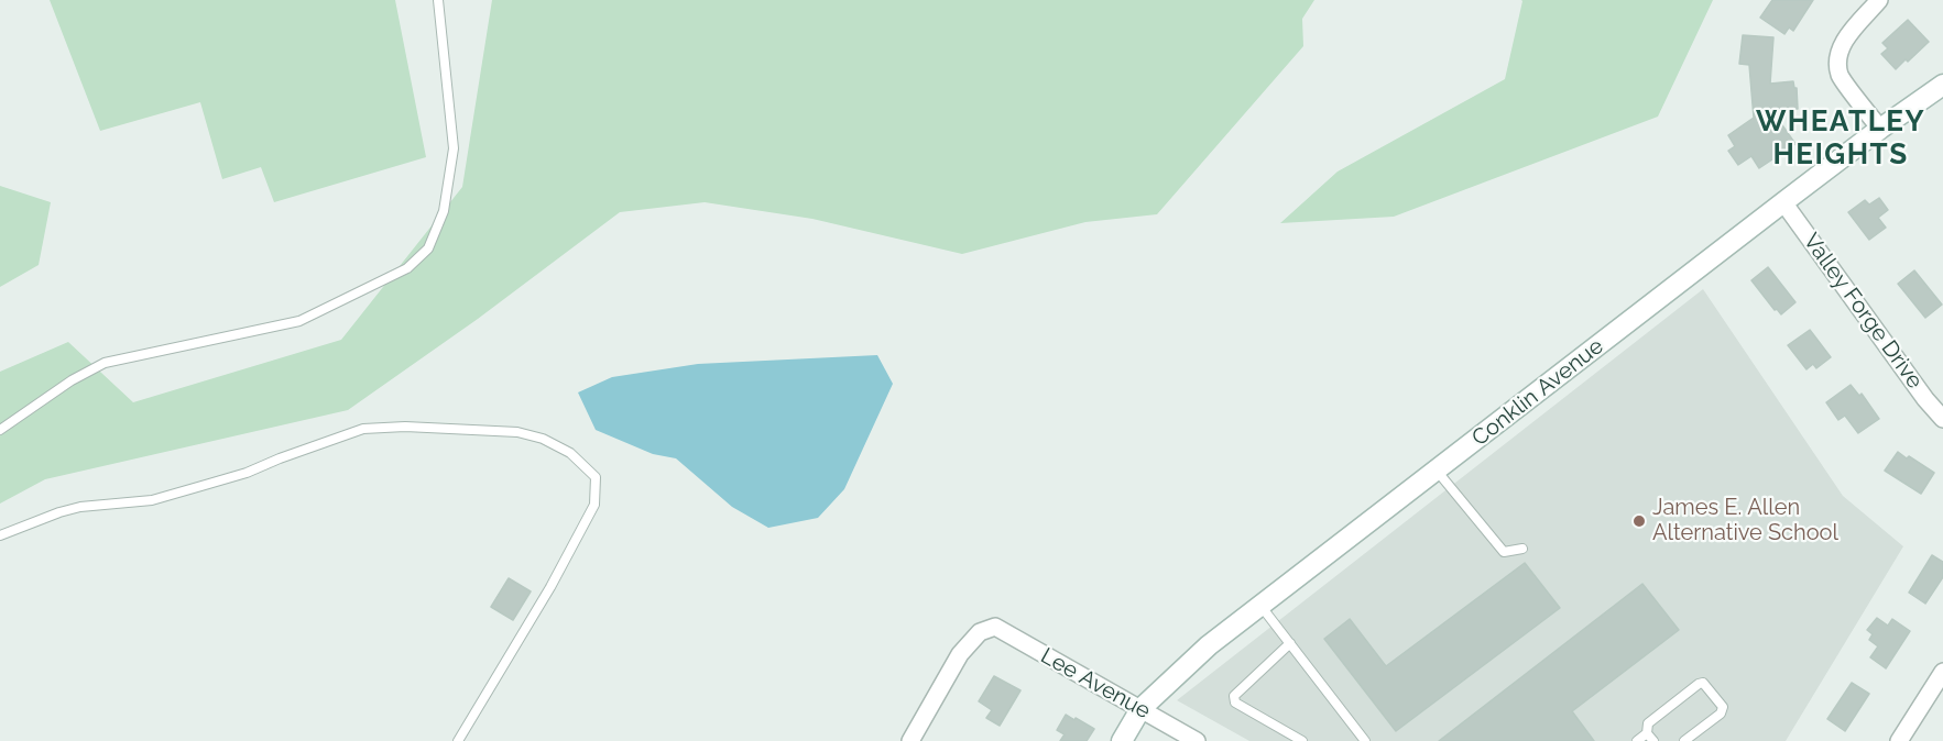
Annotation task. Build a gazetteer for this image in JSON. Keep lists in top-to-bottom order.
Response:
{
  "streets": {
    "street": ["Valley Forge Drive", "Conklin Avenue", "Lee Avenue"]
  },
  "crossings": [
    ["Valley Forge Drive", "Conklin Avenue"],
    ["Conklin Avenue", "Lee Avenue"]
  ],
  "districts": ["WHEATLEY HEIGHTS"],
  "places": ["James E. Allen Alternative School"]
}
